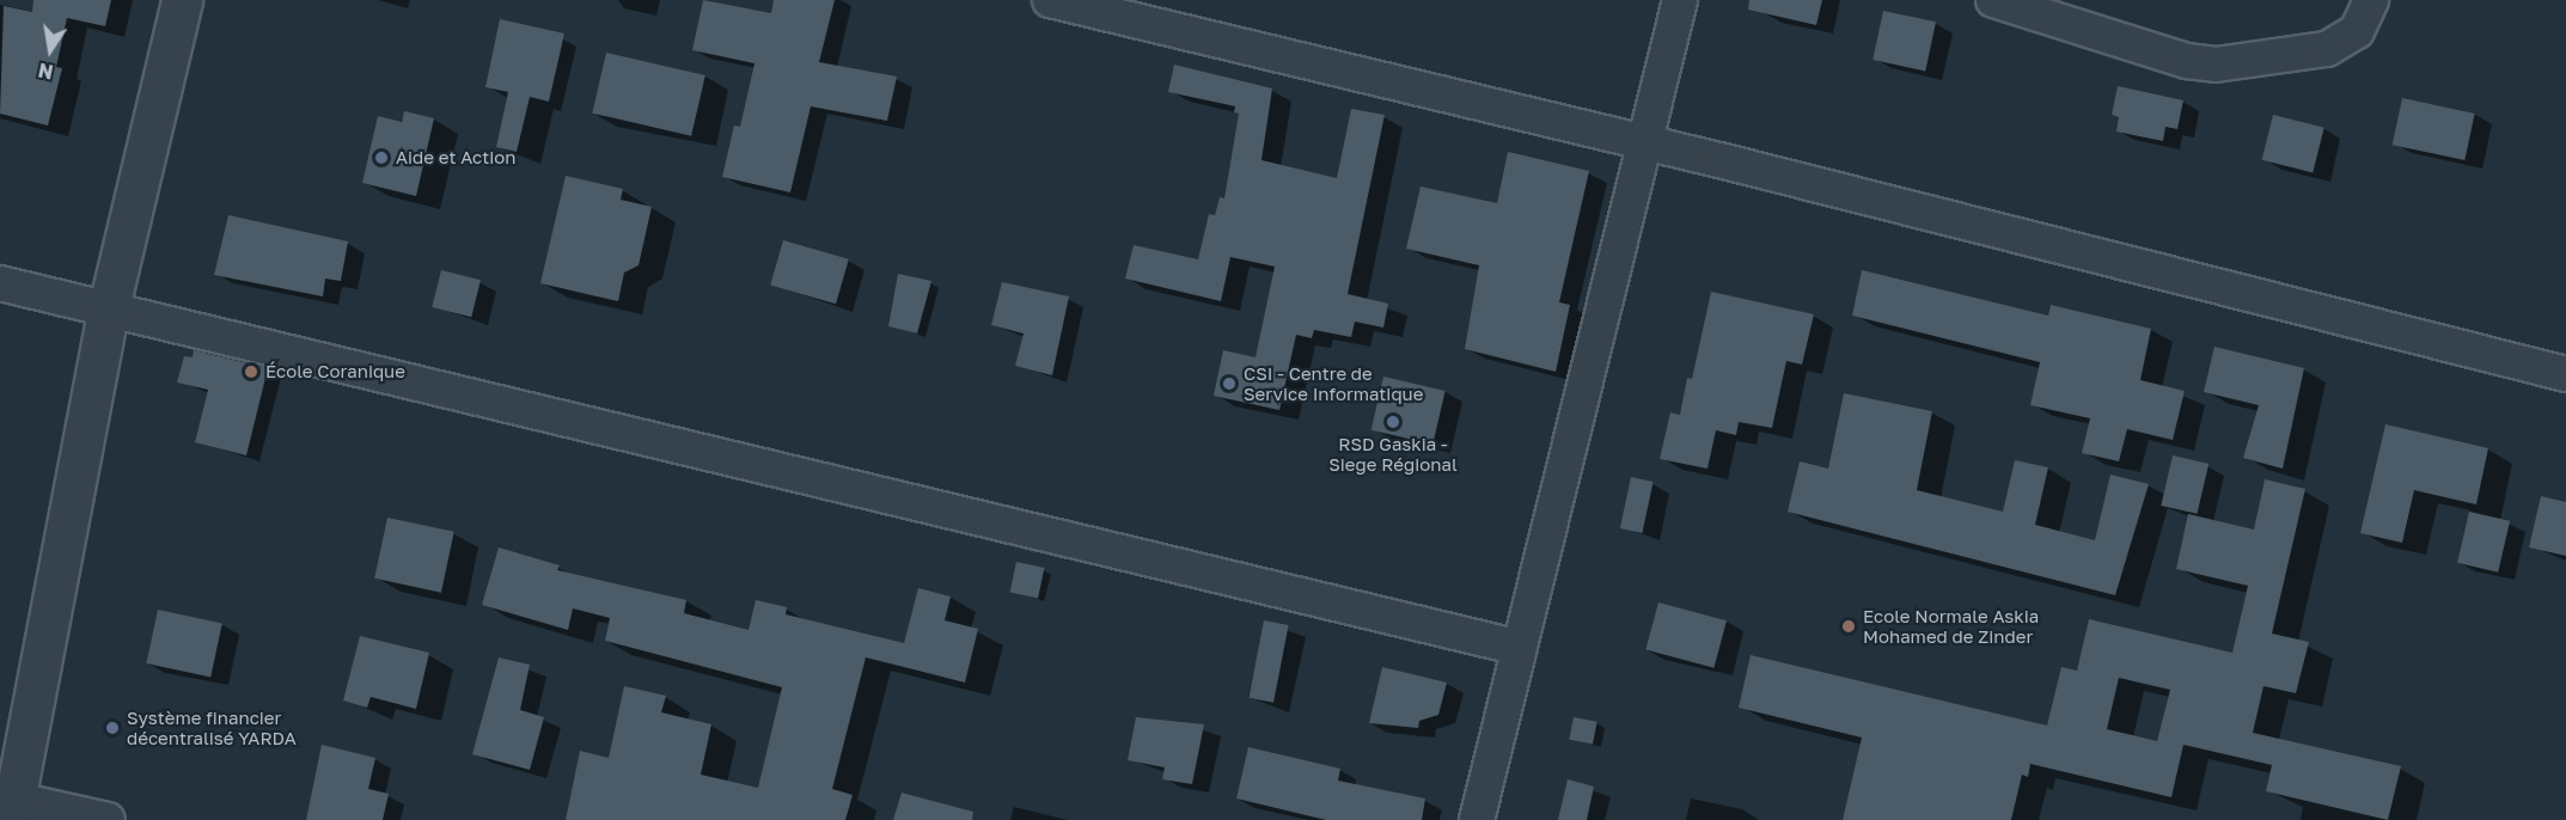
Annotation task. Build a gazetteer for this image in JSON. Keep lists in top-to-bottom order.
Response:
{
  "places": [
    "Aide et Action",
    "École Coranique",
    "CSI - Centre de Service Informatique",
    "RSD Gaskia - Siege Régional",
    "Ecole Normale Askia Mohamed de Zinder",
    "Système financier décentralisé YARDA"
  ],
  "north": "bottom"
}
